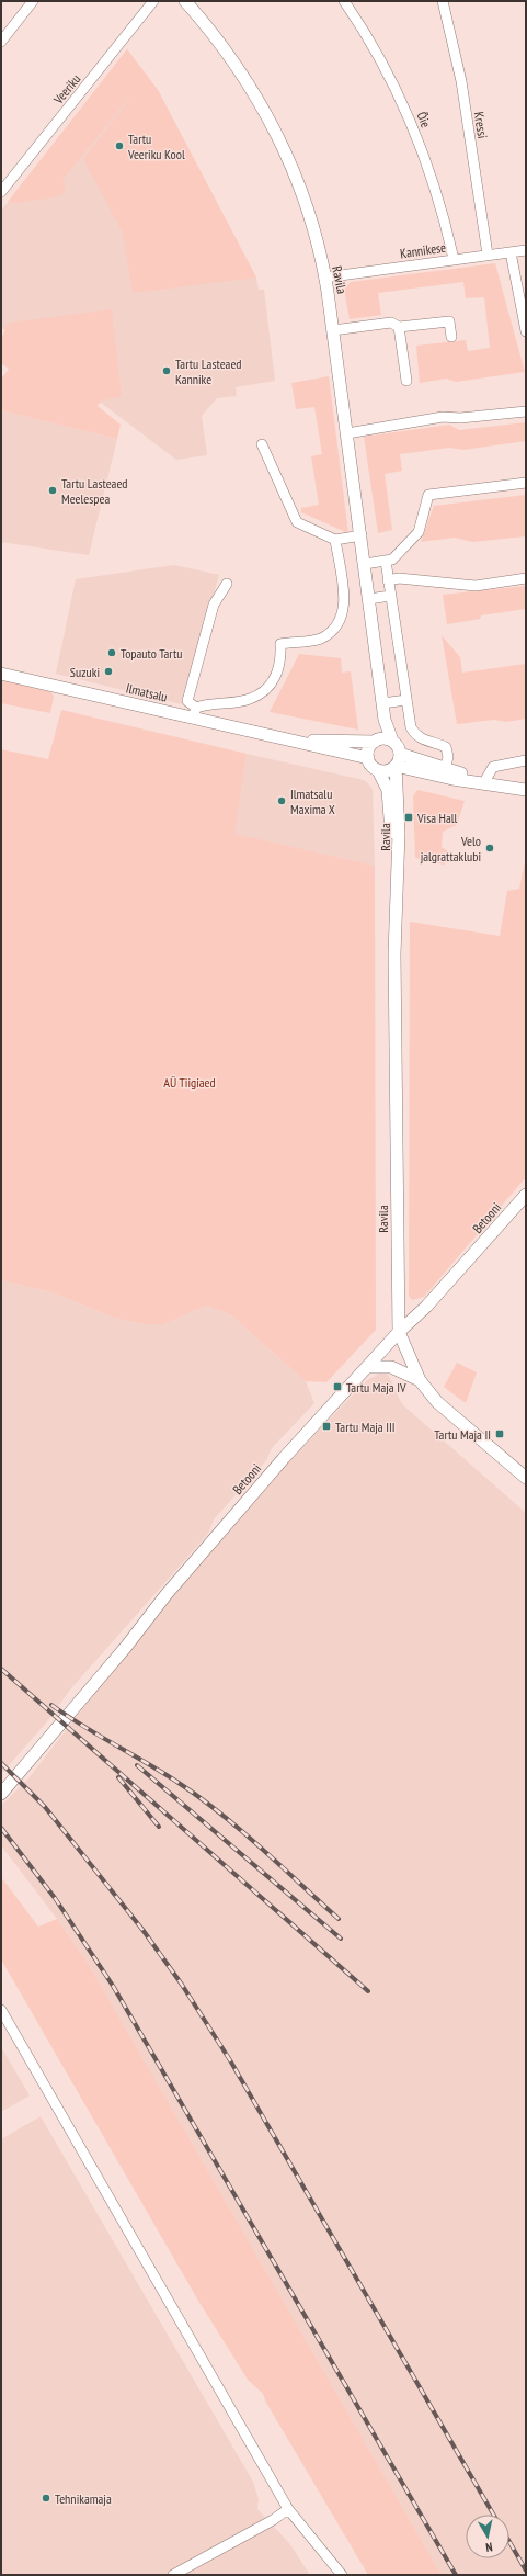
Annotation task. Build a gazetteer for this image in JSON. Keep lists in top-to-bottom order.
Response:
{
  "streets": {
    "street": [
      "Veeriku",
      "Õie",
      "Kressi",
      "Kannikese",
      "Ravila",
      "Ilmatsalu",
      "Betooni"
    ]
  },
  "crossings": [
    ["Õie", "Kannikese"],
    ["Kressi", "Kannikese"],
    ["Kannikese", "Ravila"],
    ["Ravila", "Ilmatsalu"],
    ["Ravila", "Betooni"]
  ],
  "parks": ["AÜ Tiigiaed"],
  "places": {
    "other": [
      "Tartu Veeriku Kool",
      "Tartu Lasteaed Kannike",
      "Tartu Lasteaed Meelespea",
      "Topauto Tartu",
      "Suzuki",
      "Ilmatsalu Maxima X",
      "Velo jalgrattaklubi",
      "Tehnikamaja"
    ],
    "transit": [
      "Visa Hall",
      "Tartu Maja IV",
      "Tartu Maja III",
      "Tartu Maja II"
    ]
  },
  "north": "bottom"
}
